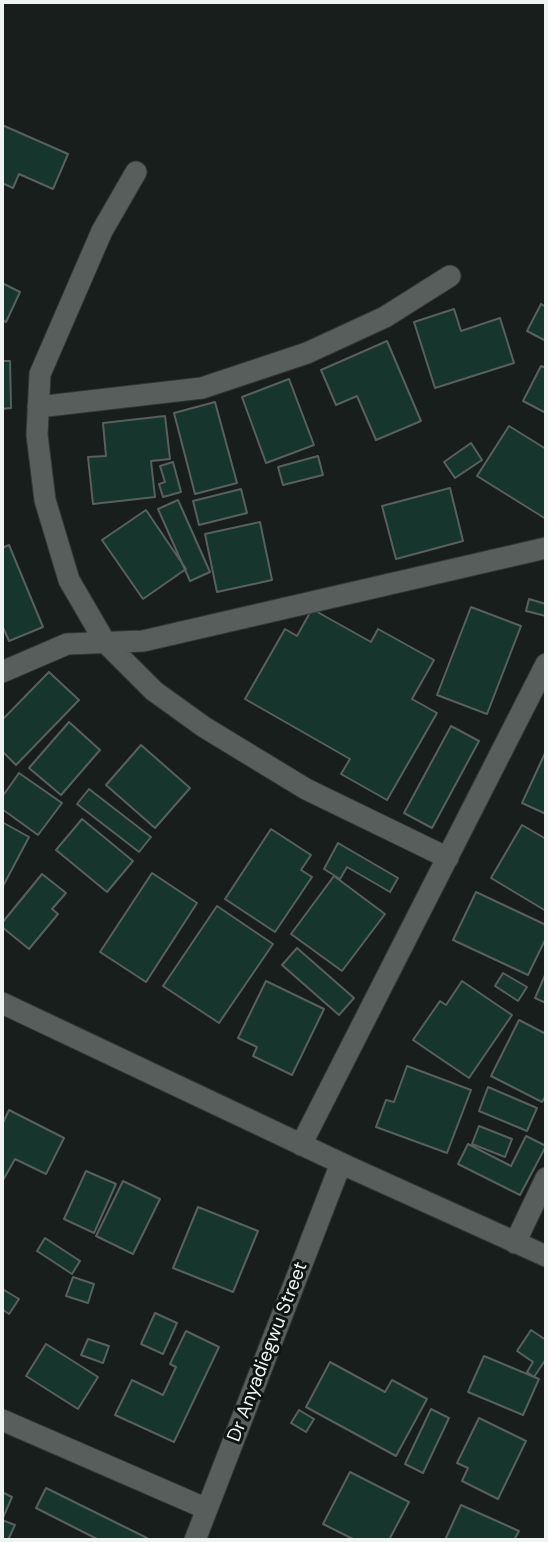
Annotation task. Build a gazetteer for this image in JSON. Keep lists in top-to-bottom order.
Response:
{
  "streets": {
    "street": ["Dr Anyadiegwu Street"]
  }
}
